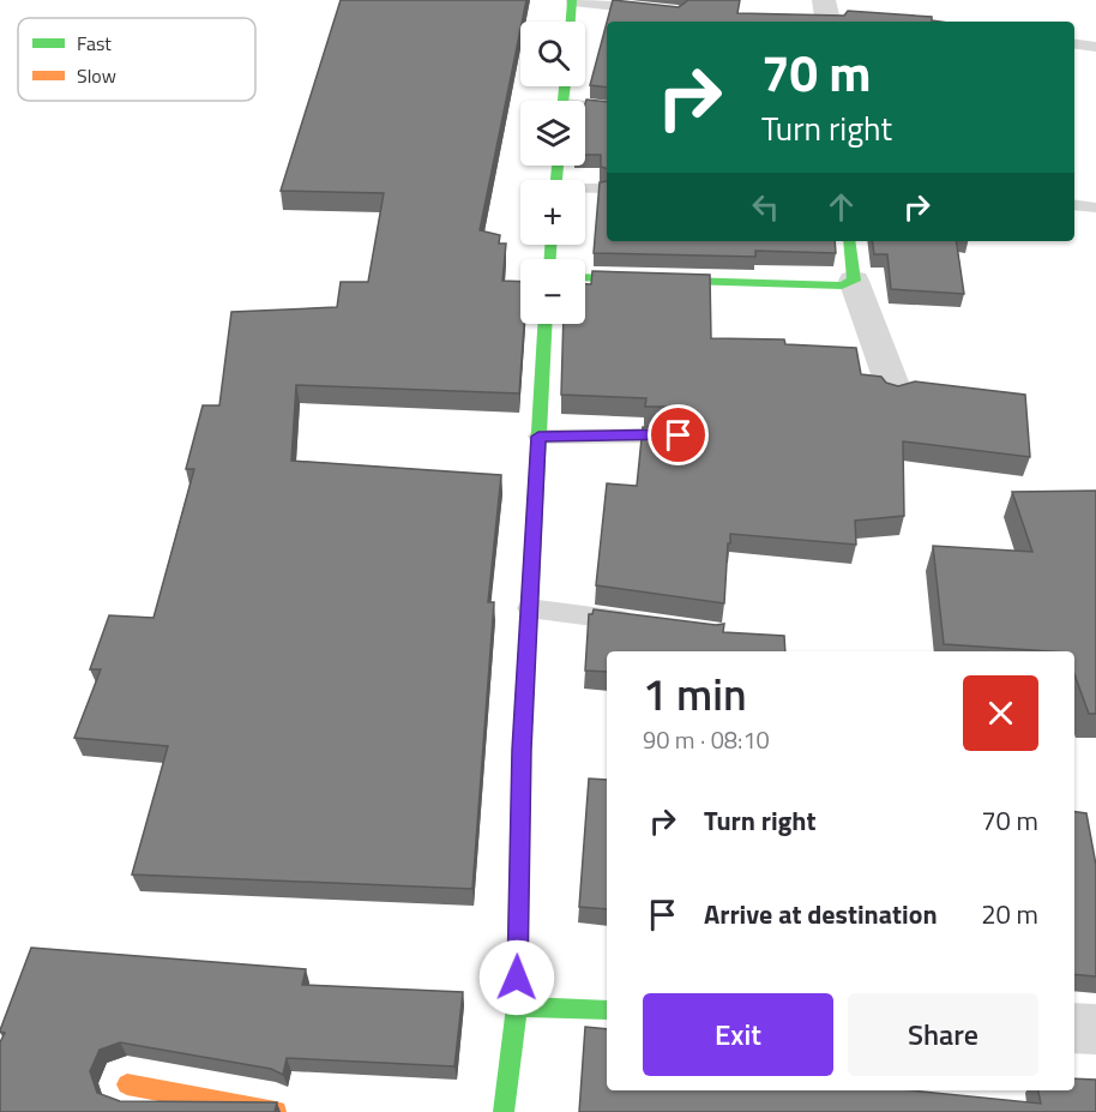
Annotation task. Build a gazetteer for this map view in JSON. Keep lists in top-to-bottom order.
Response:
{
  "legend": ["Fast", "Slow"],
  "page": {
    "map_buttons": ["+", "−"],
    "turn": ["70 m", "Turn right"],
    "heading": ["1 min", "90 m · 08:10"],
    "list": [
      {
        "name": "Turn right",
        "value": "70 m"
      },
      {
        "name": "Arrive at destination",
        "value": "20 m"
      }
    ],
    "buttons": ["Exit", "Share"]
  }
}
